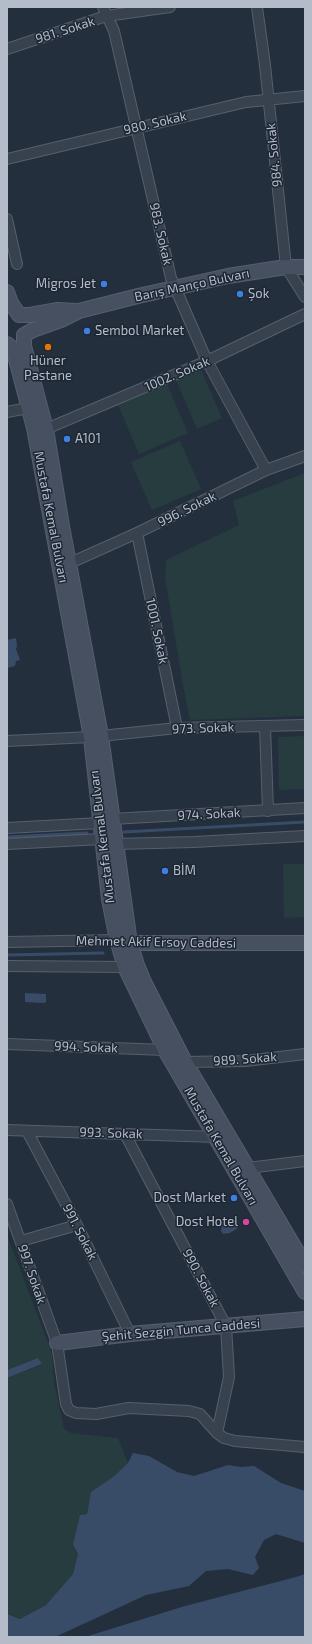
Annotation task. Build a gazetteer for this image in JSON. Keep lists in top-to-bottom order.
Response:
{
  "streets": {
    "main road": [
      "Barış Manço Bulvarı",
      "Mustafa Kemal Bulvarı",
      "Mehmet Akif Ersoy Caddesi",
      "Şehit Sezgin Tunca Caddesi"
    ],
    "street": [
      "981. Sokak",
      "980. Sokak",
      "984. Sokak",
      "983. Sokak",
      "1002. Sokak",
      "996. Sokak",
      "1001. Sokak",
      "973. Sokak",
      "974. Sokak",
      "994. Sokak",
      "989. Sokak",
      "993. Sokak",
      "991. Sokak",
      "997. Sokak",
      "990. Sokak"
    ]
  },
  "crossings": [
    ["981. Sokak", "983. Sokak"],
    ["980. Sokak", "984. Sokak"],
    ["980. Sokak", "983. Sokak"],
    ["984. Sokak", "Barış Manço Bulvarı"],
    ["983. Sokak", "Barış Manço Bulvarı"],
    ["983. Sokak", "1002. Sokak"],
    ["983. Sokak", "996. Sokak"],
    ["Barış Manço Bulvarı", "Mustafa Kemal Bulvarı"],
    ["1002. Sokak", "Mustafa Kemal Bulvarı"],
    ["996. Sokak", "Mustafa Kemal Bulvarı"],
    ["996. Sokak", "1001. Sokak"],
    ["Mustafa Kemal Bulvarı", "973. Sokak"],
    ["Mustafa Kemal Bulvarı", "974. Sokak"],
    ["Mustafa Kemal Bulvarı", "Mehmet Akif Ersoy Caddesi"],
    ["Mustafa Kemal Bulvarı", "994. Sokak"],
    ["Mustafa Kemal Bulvarı", "989. Sokak"],
    ["Mustafa Kemal Bulvarı", "993. Sokak"],
    ["1001. Sokak", "973. Sokak"],
    ["993. Sokak", "991. Sokak"],
    ["993. Sokak", "990. Sokak"],
    ["991. Sokak", "Şehit Sezgin Tunca Caddesi"],
    ["997. Sokak", "990. Sokak"],
    ["997. Sokak", "Şehit Sezgin Tunca Caddesi"],
    ["990. Sokak", "Şehit Sezgin Tunca Caddesi"]
  ],
  "places": [
    "Migros Jet",
    "Şok",
    "Sembol Market",
    "Hüner Pastane",
    "A101",
    "BİM",
    "Dost Market",
    "Dost Hotel"
  ]
}
